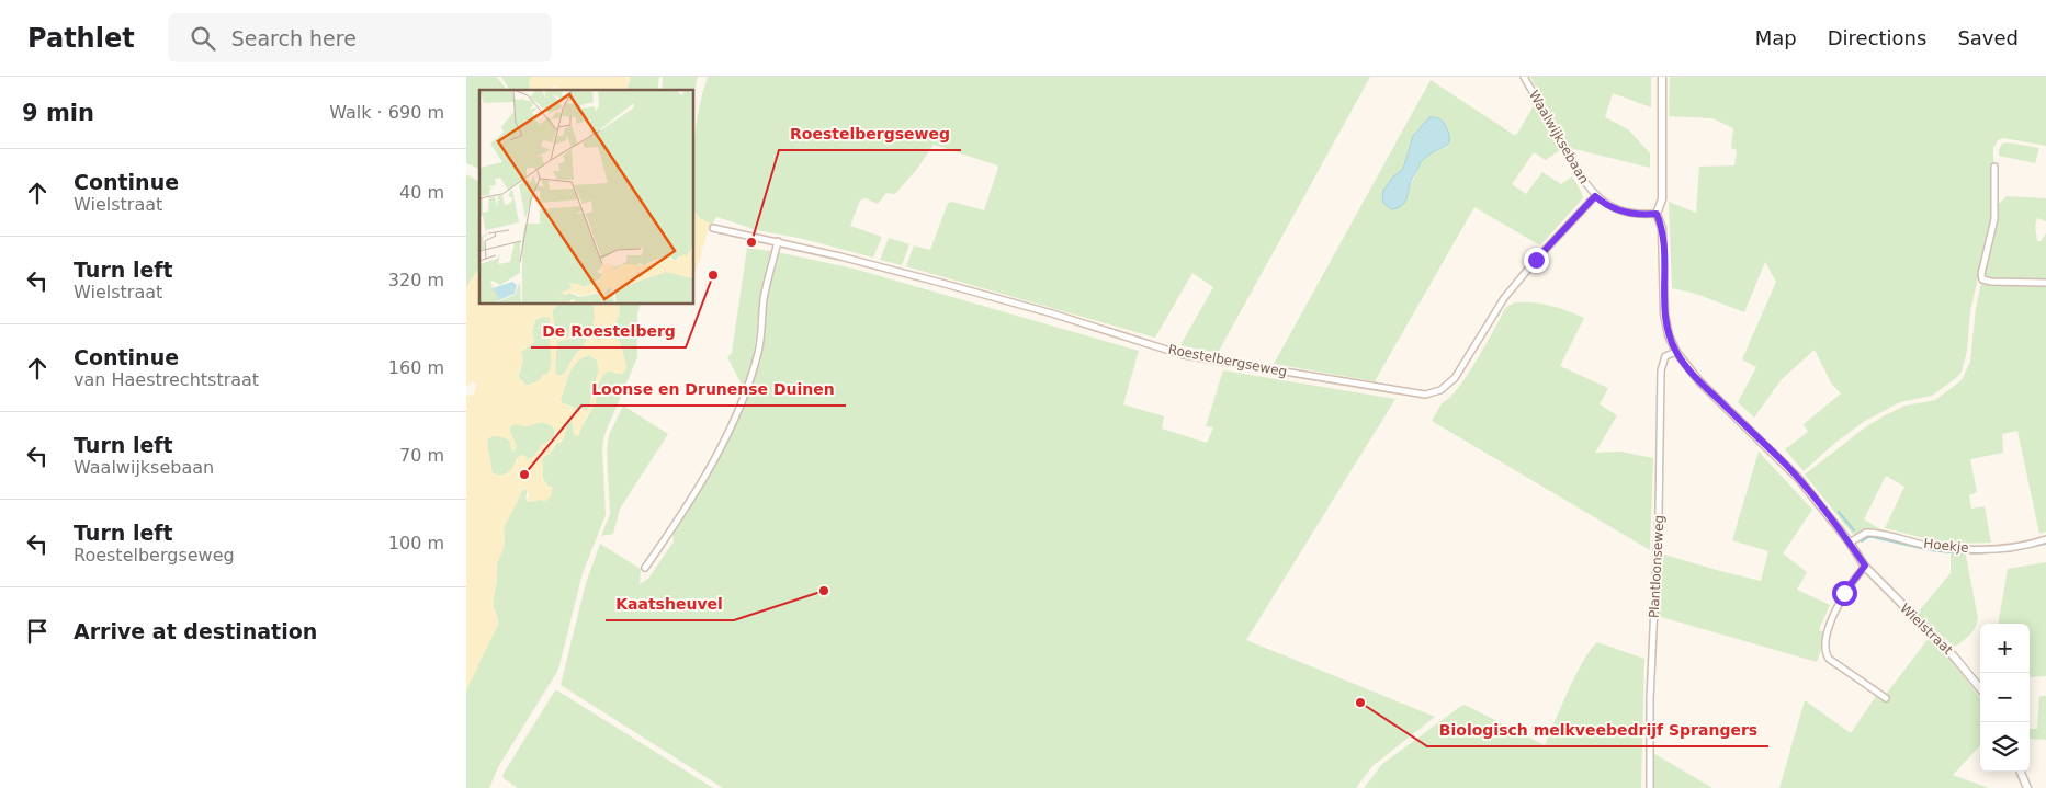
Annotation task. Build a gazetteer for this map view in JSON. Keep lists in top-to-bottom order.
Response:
{
  "streets": {
    "street": [
      "Waalwijksebaan",
      "Roestelbergseweg",
      "Hoekje",
      "Plantloonseweg",
      "Wielstraat"
    ]
  },
  "crossings": [
    ["Waalwijksebaan", "Roestelbergseweg"],
    ["Waalwijksebaan", "Wielstraat"],
    ["Hoekje", "Wielstraat"],
    ["Plantloonseweg", "Wielstraat"]
  ],
  "places": [
    "Roestelbergseweg",
    "De Roestelberg",
    "Loonse en Drunense Duinen",
    "Kaatsheuvel",
    "Biologisch melkveebedrijf Sprangers"
  ],
  "page": {
    "header": "Pathlet",
    "search": "Search here",
    "nav": ["Map", "Directions", "Saved"],
    "heading": ["9 min", "Walk · 690 m"],
    "list": [
      ["Continue", "Wielstraat", "40 m"],
      ["Turn left", "Wielstraat", "320 m"],
      ["Continue", "van Haestrechtstraat", "160 m"],
      ["Turn left", "Waalwijksebaan", "70 m"],
      ["Turn left", "Roestelbergseweg", "100 m"],
      "Arrive at destination"
    ],
    "map_buttons": ["+", "−"]
  }
}
